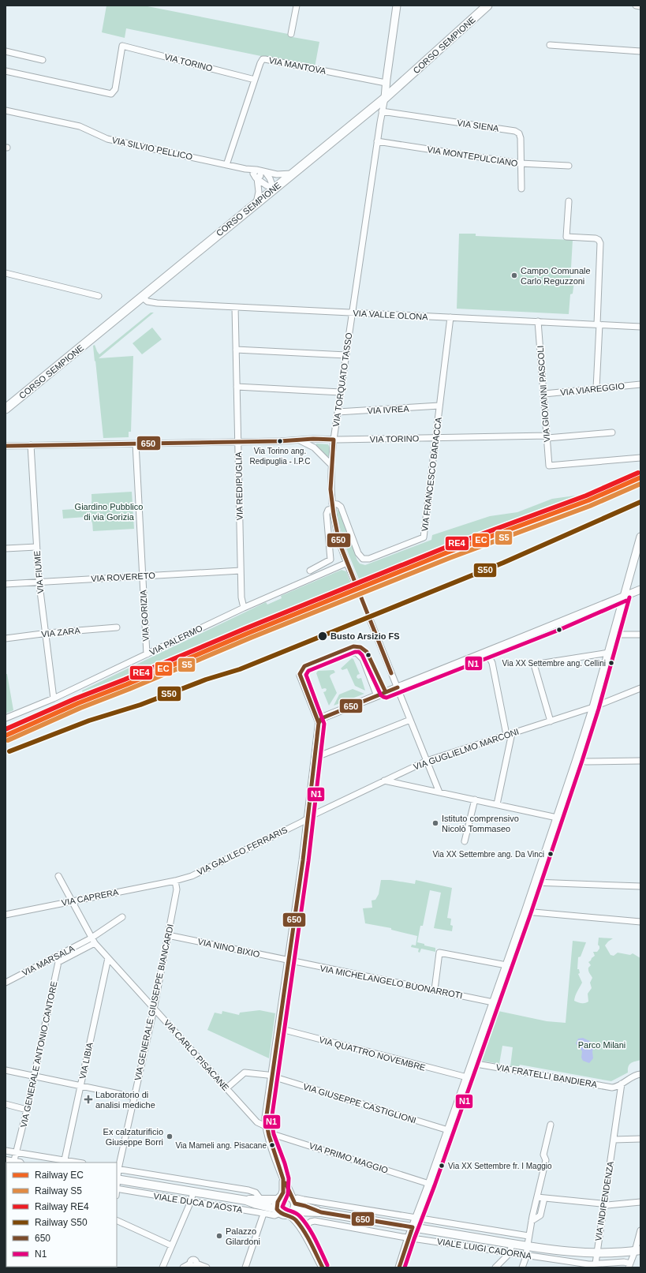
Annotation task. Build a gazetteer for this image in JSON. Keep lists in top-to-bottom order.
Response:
{
  "streets": {
    "main road": ["CORSO SEMPIONE", "VIALE DUCA D'AOSTA", "VIALE LUIGI CADORNA"],
    "street": [
      "VIA TORINO",
      "VIA MANTOVA",
      "VIA SIENA",
      "VIA SILVIO PELLICO",
      "VIA MONTEPULCIANO",
      "VIA VALLE OLONA",
      "VIA TORQUATO TASSO",
      "VIA VIAREGGIO",
      "VIA GIOVANNI PASCOLI",
      "VIA IVREA",
      "VIA FRANCESCO BARACCA",
      "VIA REDIPUGLIA",
      "VIA FIUME",
      "VIA ROVERETO",
      "VIA GORIZIA",
      "VIA ZARA",
      "VIA PALERMO",
      "VIA GUGLIELMO MARCONI",
      "VIA GALILEO FERRARIS",
      "VIA CAPRERA",
      "VIA NINO BIXIO",
      "VIA MARSALA",
      "VIA MICHELANGELO BUONARROTI",
      "VIA GENERALE GIUSEPPE BIANCARDI",
      "VIA QUATTRO NOVEMBRE",
      "VIA GENERALE ANTONIO CANTORE",
      "VIA CARLO PISACANE",
      "VIA LIBIA",
      "VIA FRATELLI BANDIERA",
      "VIA GIUSEPPE CASTIGLIONI",
      "VIA PRIMO MAGGIO",
      "VIA INDIPENDENZA"
    ]
  },
  "crossings": [
    ["CORSO SEMPIONE", "VIA SILVIO PELLICO"],
    ["CORSO SEMPIONE", "VIA VALLE OLONA"],
    ["CORSO SEMPIONE", "VIA TORQUATO TASSO"],
    ["VIA TORINO", "VIA MANTOVA"],
    ["VIA TORINO", "VIA TORQUATO TASSO"],
    ["VIA TORINO", "VIA GIOVANNI PASCOLI"],
    ["VIA TORINO", "VIA FRANCESCO BARACCA"],
    ["VIA TORINO", "VIA REDIPUGLIA"],
    ["VIA TORINO", "VIA FIUME"],
    ["VIA TORINO", "VIA GORIZIA"],
    ["VIA MANTOVA", "VIA SILVIO PELLICO"],
    ["VIA SIENA", "VIA MONTEPULCIANO"],
    ["VIA SIENA", "VIA TORQUATO TASSO"],
    ["VIA MONTEPULCIANO", "VIA TORQUATO TASSO"],
    ["VIA VALLE OLONA", "VIA TORQUATO TASSO"],
    ["VIA VALLE OLONA", "VIA GIOVANNI PASCOLI"],
    ["VIA VALLE OLONA", "VIA FRANCESCO BARACCA"],
    ["VIA VALLE OLONA", "VIA REDIPUGLIA"],
    ["VIA TORQUATO TASSO", "VIA IVREA"],
    ["VIA TORQUATO TASSO", "VIA FRANCESCO BARACCA"],
    ["VIA TORQUATO TASSO", "VIA PALERMO"],
    ["VIA VIAREGGIO", "VIA GIOVANNI PASCOLI"],
    ["VIA IVREA", "VIA FRANCESCO BARACCA"],
    ["VIA REDIPUGLIA", "VIA ROVERETO"],
    ["VIA REDIPUGLIA", "VIA PALERMO"],
    ["VIA FIUME", "VIA ROVERETO"],
    ["VIA FIUME", "VIA ZARA"],
    ["VIA FIUME", "VIA PALERMO"],
    ["VIA ROVERETO", "VIA GORIZIA"],
    ["VIA GORIZIA", "VIA PALERMO"],
    ["VIA GUGLIELMO MARCONI", "VIA GALILEO FERRARIS"],
    ["VIA GALILEO FERRARIS", "VIA CAPRERA"],
    ["VIA GALILEO FERRARIS", "VIA GENERALE GIUSEPPE BIANCARDI"],
    ["VIA CAPRERA", "VIA GENERALE GIUSEPPE BIANCARDI"],
    ["VIA CAPRERA", "VIA CARLO PISACANE"],
    ["VIA NINO BIXIO", "VIA MICHELANGELO BUONARROTI"],
    ["VIA NINO BIXIO", "VIA GENERALE GIUSEPPE BIANCARDI"],
    ["VIA MARSALA", "VIA GENERALE ANTONIO CANTORE"],
    ["VIA MARSALA", "VIA CARLO PISACANE"],
    ["VIA GENERALE GIUSEPPE BIANCARDI", "VIA CARLO PISACANE"],
    ["VIA CARLO PISACANE", "VIA LIBIA"],
    ["VIA CARLO PISACANE", "VIA GIUSEPPE CASTIGLIONI"],
    ["VIA CARLO PISACANE", "VIA PRIMO MAGGIO"],
    ["VIA FRATELLI BANDIERA", "VIA INDIPENDENZA"],
    ["VIA INDIPENDENZA", "VIALE LUIGI CADORNA"]
  ],
  "parks": ["Giardino Pubblico di via Gorizia", "Parco Milani"],
  "places": {
    "other": [
      "Campo Comunale Carlo Reguzzoni",
      "Via Torino ang. Redipuglia - I.P.C",
      "Busto Arsizio FS",
      "Via XX Settembre ang. Cellini",
      "Istituto comprensivo Nicolò Tommaseo",
      "Via XX Settembre ang. Da Vinci",
      "Ex calzaturificio Giuseppe Borri",
      "Via Mameli ang. Pisacane",
      "Via XX Settembre fr. I Maggio",
      "Palazzo Gilardoni"
    ],
    "health": ["Laboratorio di analisi mediche"]
  },
  "lines": [
    "transit line 650",
    "rail line RE4",
    "rail line EC",
    "rail line S5",
    "rail line S50",
    "transit line N1"
  ],
  "legend": [
    "Railway EC",
    "Railway S5",
    "Railway RE4",
    "Railway S50",
    "650",
    "N1"
  ]
}
